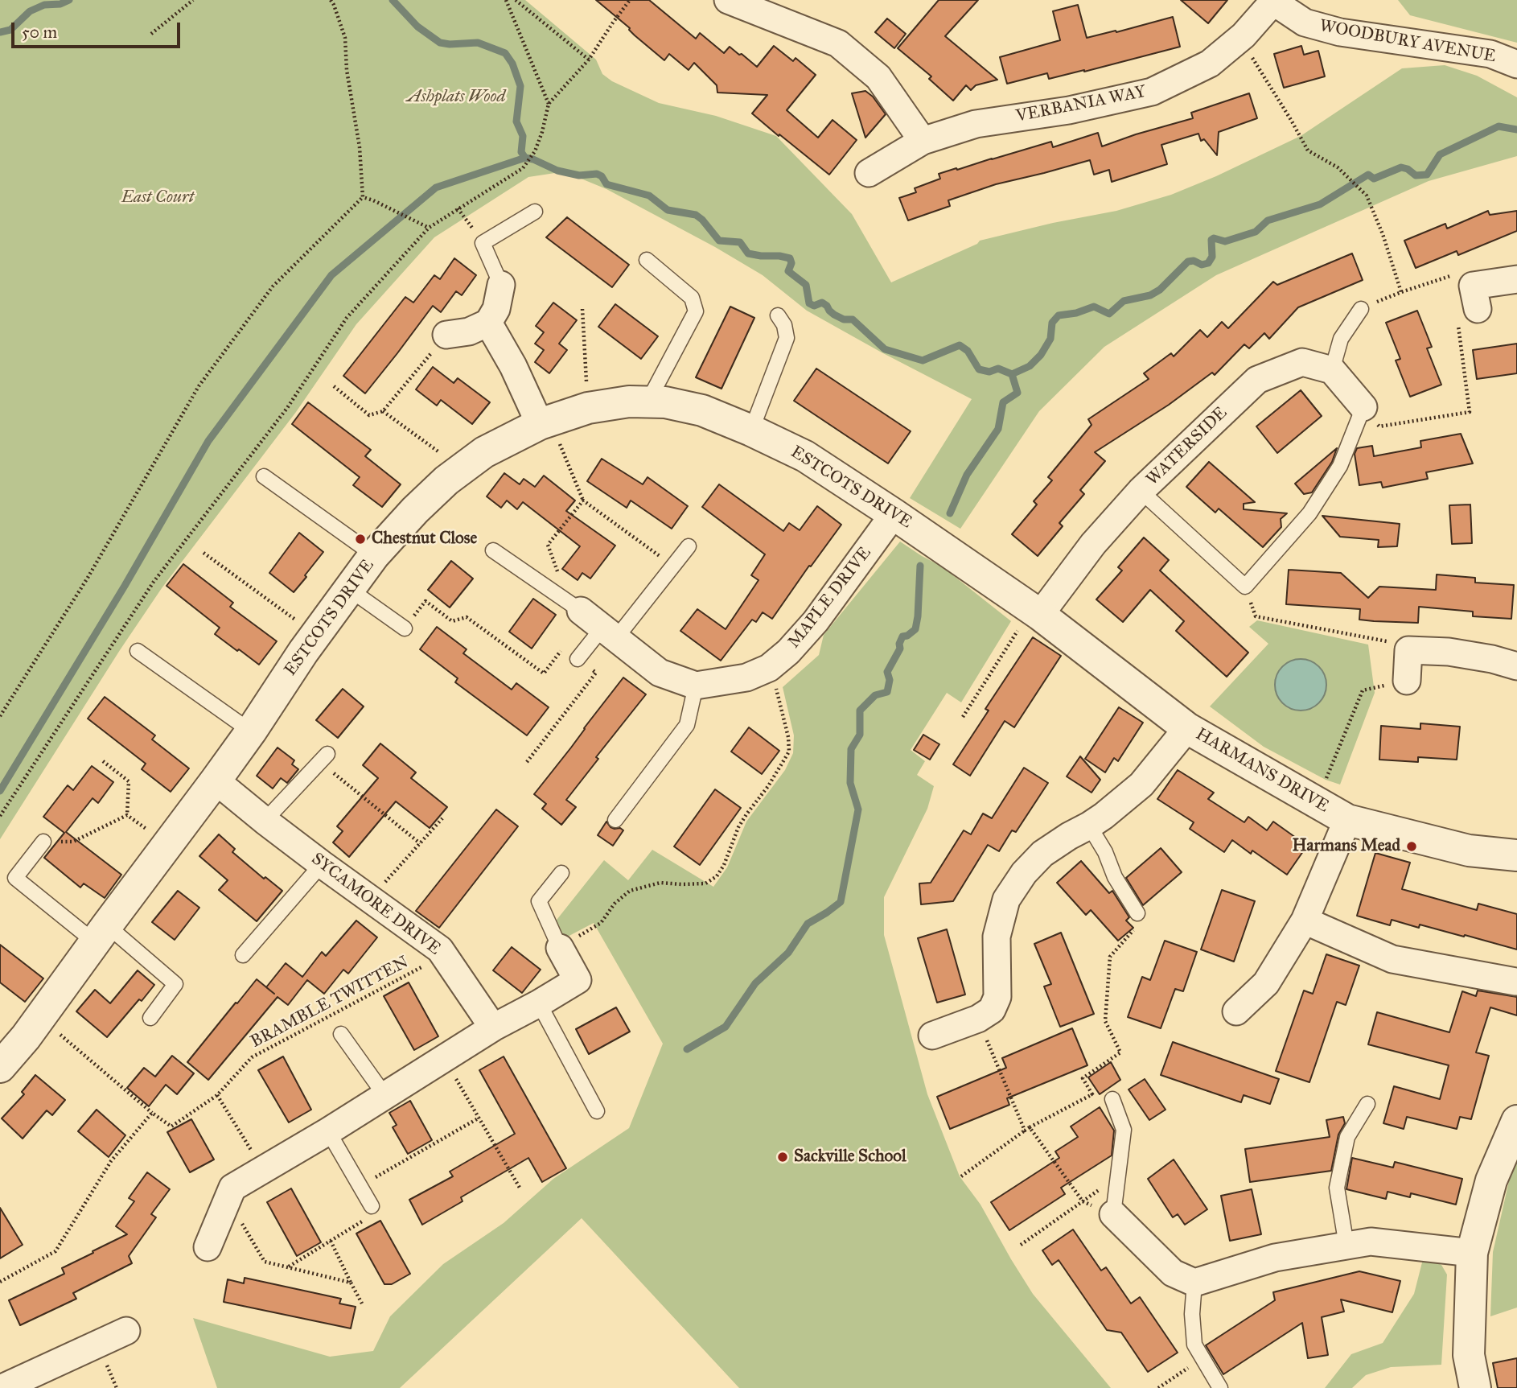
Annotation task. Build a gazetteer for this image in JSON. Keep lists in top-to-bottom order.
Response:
{
  "streets": {
    "street": [
      "WOODBURY AVENUE",
      "VERBANIA WAY",
      "WATERSIDE",
      "ESTCOTS DRIVE",
      "MAPLE DRIVE",
      "HARMANS DRIVE",
      "SYCAMORE DRIVE"
    ],
    "path": ["BRAMBLE TWITTEN"]
  },
  "crossings": [
    ["WOODBURY AVENUE", "VERBANIA WAY"],
    ["WATERSIDE", "ESTCOTS DRIVE"],
    ["WATERSIDE", "HARMANS DRIVE"],
    ["ESTCOTS DRIVE", "MAPLE DRIVE"],
    ["ESTCOTS DRIVE", "HARMANS DRIVE"],
    ["ESTCOTS DRIVE", "SYCAMORE DRIVE"],
    ["ESTCOTS DRIVE", "BRAMBLE TWITTEN"],
    ["SYCAMORE DRIVE", "BRAMBLE TWITTEN"]
  ],
  "parks": ["Ashplats Wood", "East Court"],
  "places": ["Chestnut Close", "Harmans Mead", "Sackville School"],
  "scale_bar": "50 m"
}
